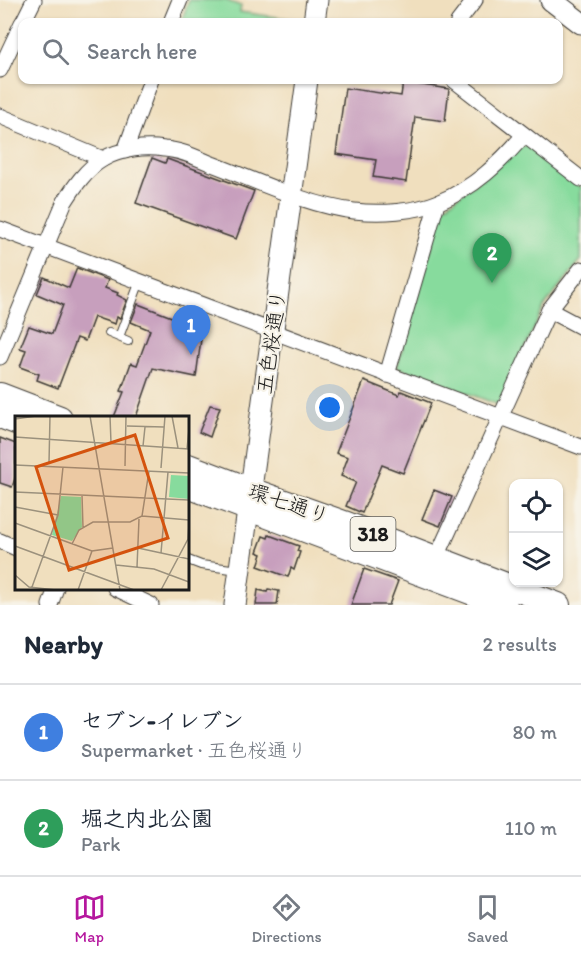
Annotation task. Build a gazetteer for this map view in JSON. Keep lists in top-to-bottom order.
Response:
{
  "streets": {
    "main road": ["環七通り", "318"],
    "street": ["五色桜通り"]
  },
  "crossings": [
    ["五色桜通り", "環七通り"]
  ],
  "page": {
    "search": "Search here",
    "pins": ["2", "1"],
    "heading": ["Nearby", "2 results"],
    "list": [
      {
        "mark": "1",
        "name": "セブン-イレブン",
        "note": "Supermarket · 五色桜通り",
        "value": "80 m"
      },
      {
        "mark": "2",
        "name": "堀之内北公園",
        "note": "Park",
        "value": "110 m"
      }
    ],
    "nav": ["Map", "Directions", "Saved"]
  }
}
